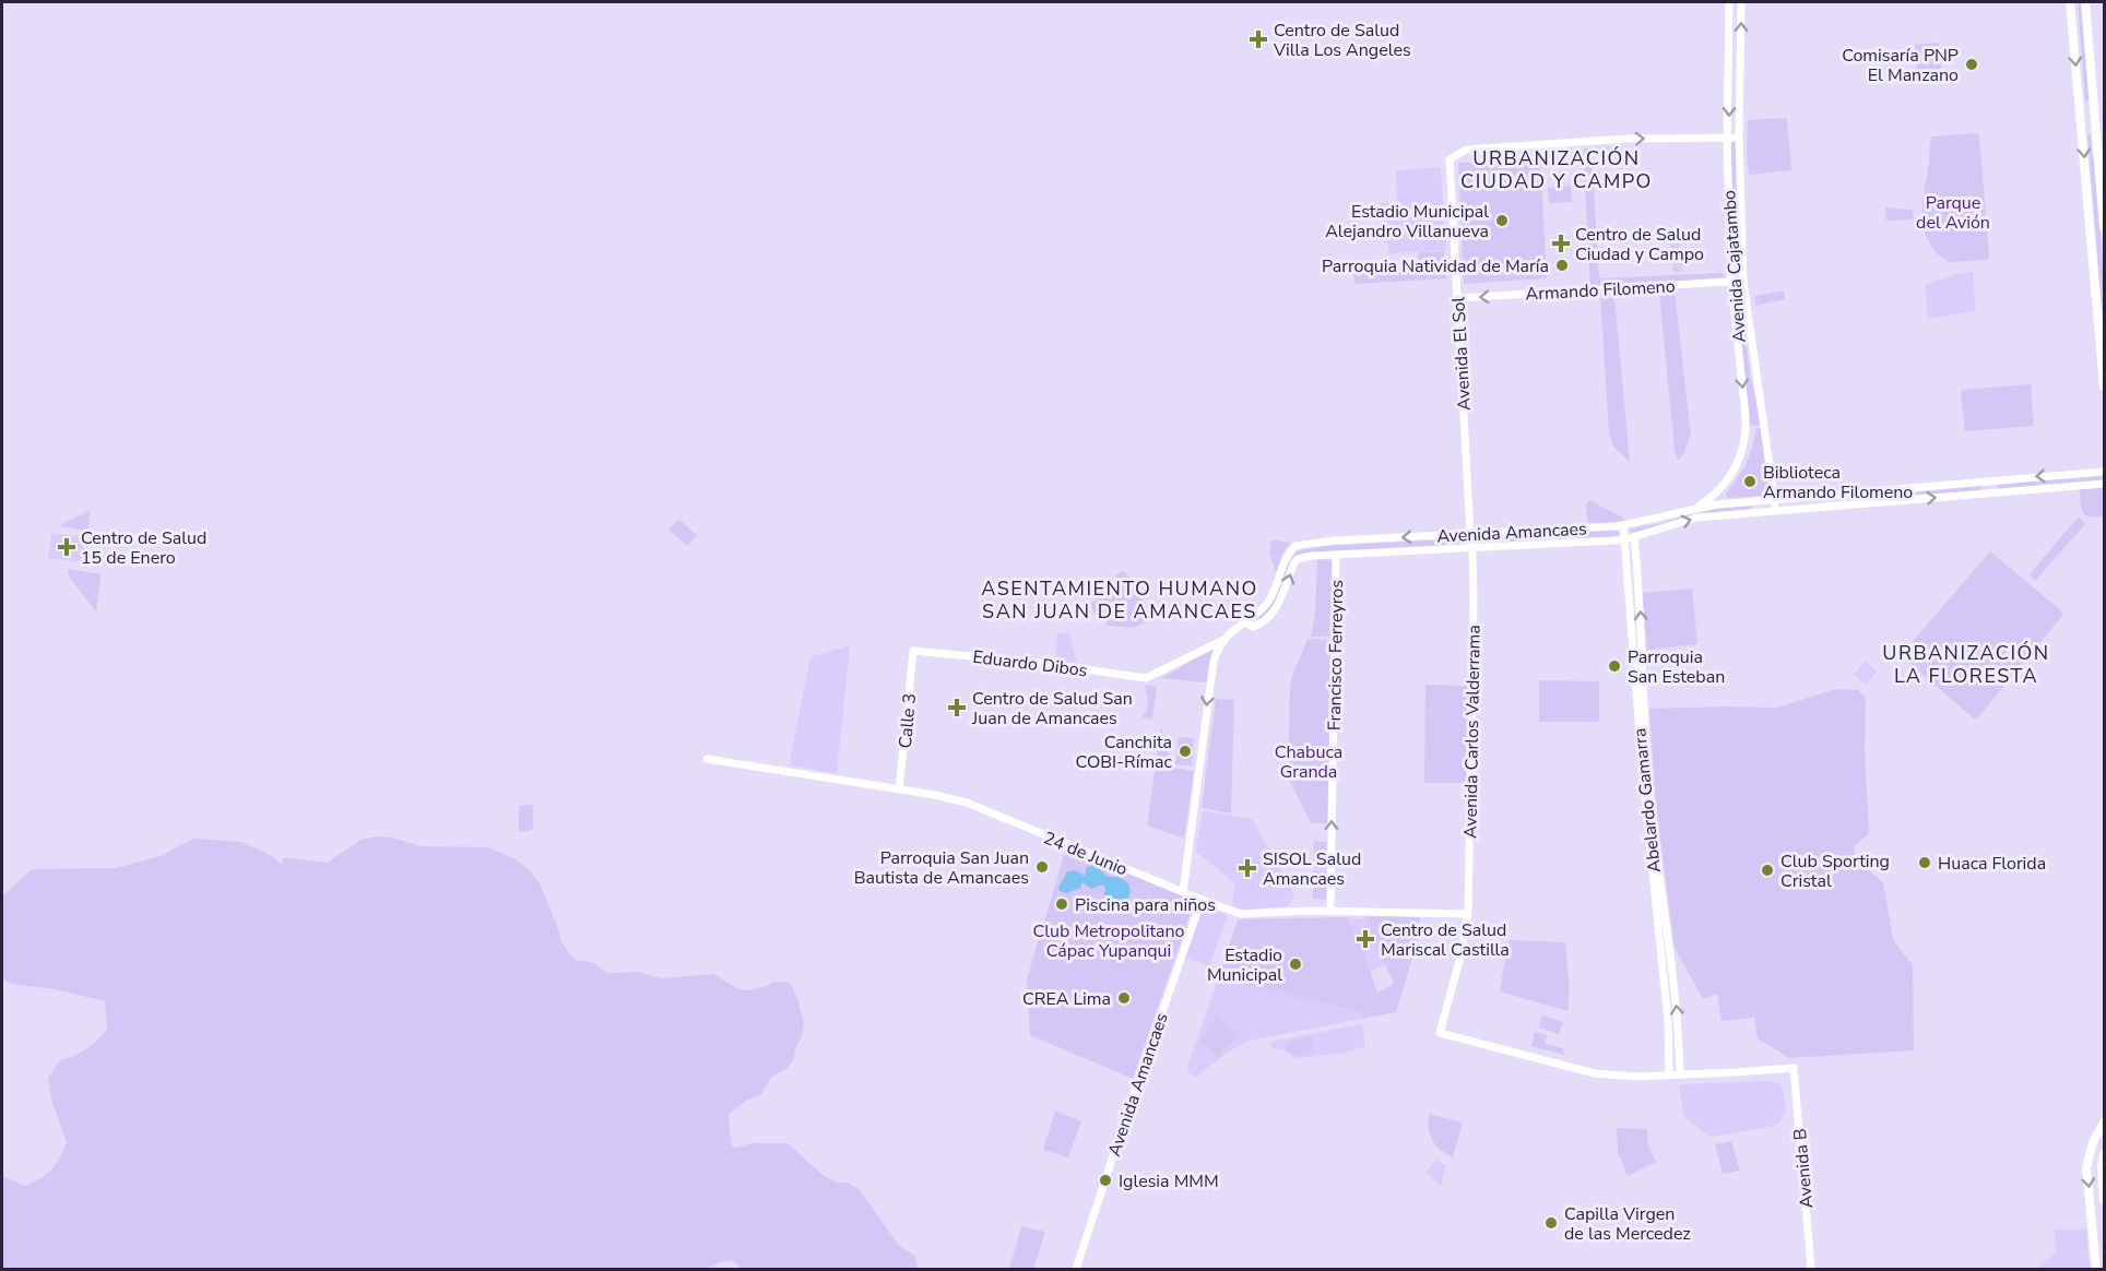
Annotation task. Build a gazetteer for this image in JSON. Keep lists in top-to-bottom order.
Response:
{
  "streets": {
    "street": [
      "Avenida Cajatambo",
      "Armando Filomeno",
      "Avenida El Sol",
      "Avenida Amancaes",
      "Francisco Ferreyros",
      "Eduardo Dibos",
      "Calle 3",
      "Avenida Carlos Valderrama",
      "Abelardo Gamarra",
      "24 de Junio",
      "Avenida B"
    ]
  },
  "crossings": [
    ["Avenida Cajatambo", "Armando Filomeno"],
    ["Avenida Cajatambo", "Avenida El Sol"],
    ["Avenida Cajatambo", "Avenida Amancaes"],
    ["Armando Filomeno", "Avenida El Sol"],
    ["Avenida El Sol", "Avenida Amancaes"],
    ["Avenida El Sol", "Avenida Carlos Valderrama"],
    ["Avenida Amancaes", "Francisco Ferreyros"],
    ["Avenida Amancaes", "Eduardo Dibos"],
    ["Avenida Amancaes", "Avenida Carlos Valderrama"],
    ["Avenida Amancaes", "Abelardo Gamarra"],
    ["Avenida Amancaes", "24 de Junio"],
    ["Francisco Ferreyros", "24 de Junio"],
    ["Eduardo Dibos", "Calle 3"],
    ["Calle 3", "24 de Junio"],
    ["Avenida Carlos Valderrama", "Abelardo Gamarra"],
    ["Avenida Carlos Valderrama", "24 de Junio"],
    ["Abelardo Gamarra", "Avenida B"]
  ],
  "one_way": ["Armando Filomeno", "Francisco Ferreyros"],
  "districts": ["URBANIZACIÓN CIUDAD Y CAMPO", "ASENTAMIENTO HUMANO SAN JUAN DE AMANCAES", "URBANIZACIÓN LA FLORESTA"],
  "parks": ["Parque del Avión", "Chabuca Granda", "Club Metropolitano Cápac Yupanqui"],
  "places": {
    "health": [
      "Centro de Salud Villa Los Angeles",
      "Centro de Salud Ciudad y Campo",
      "Centro de Salud 15 de Enero",
      "Centro de Salud San Juan de Amancaes",
      "SISOL Salud Amancaes",
      "Centro de Salud Mariscal Castilla"
    ],
    "other": [
      "Comisaría PNP El Manzano",
      "Estadio Municipal Alejandro Villanueva",
      "Parroquia Natividad de María",
      "Biblioteca Armando Filomeno",
      "Parroquia San Esteban",
      "Canchita COBI-Rímac",
      "Huaca Florida",
      "Parroquia San Juan Bautista de Amancaes",
      "Club Sporting Cristal",
      "Piscina para niños",
      "Estadio Municipal",
      "CREA Lima",
      "Iglesia MMM",
      "Capilla Virgen de las Mercedez"
    ]
  }
}
